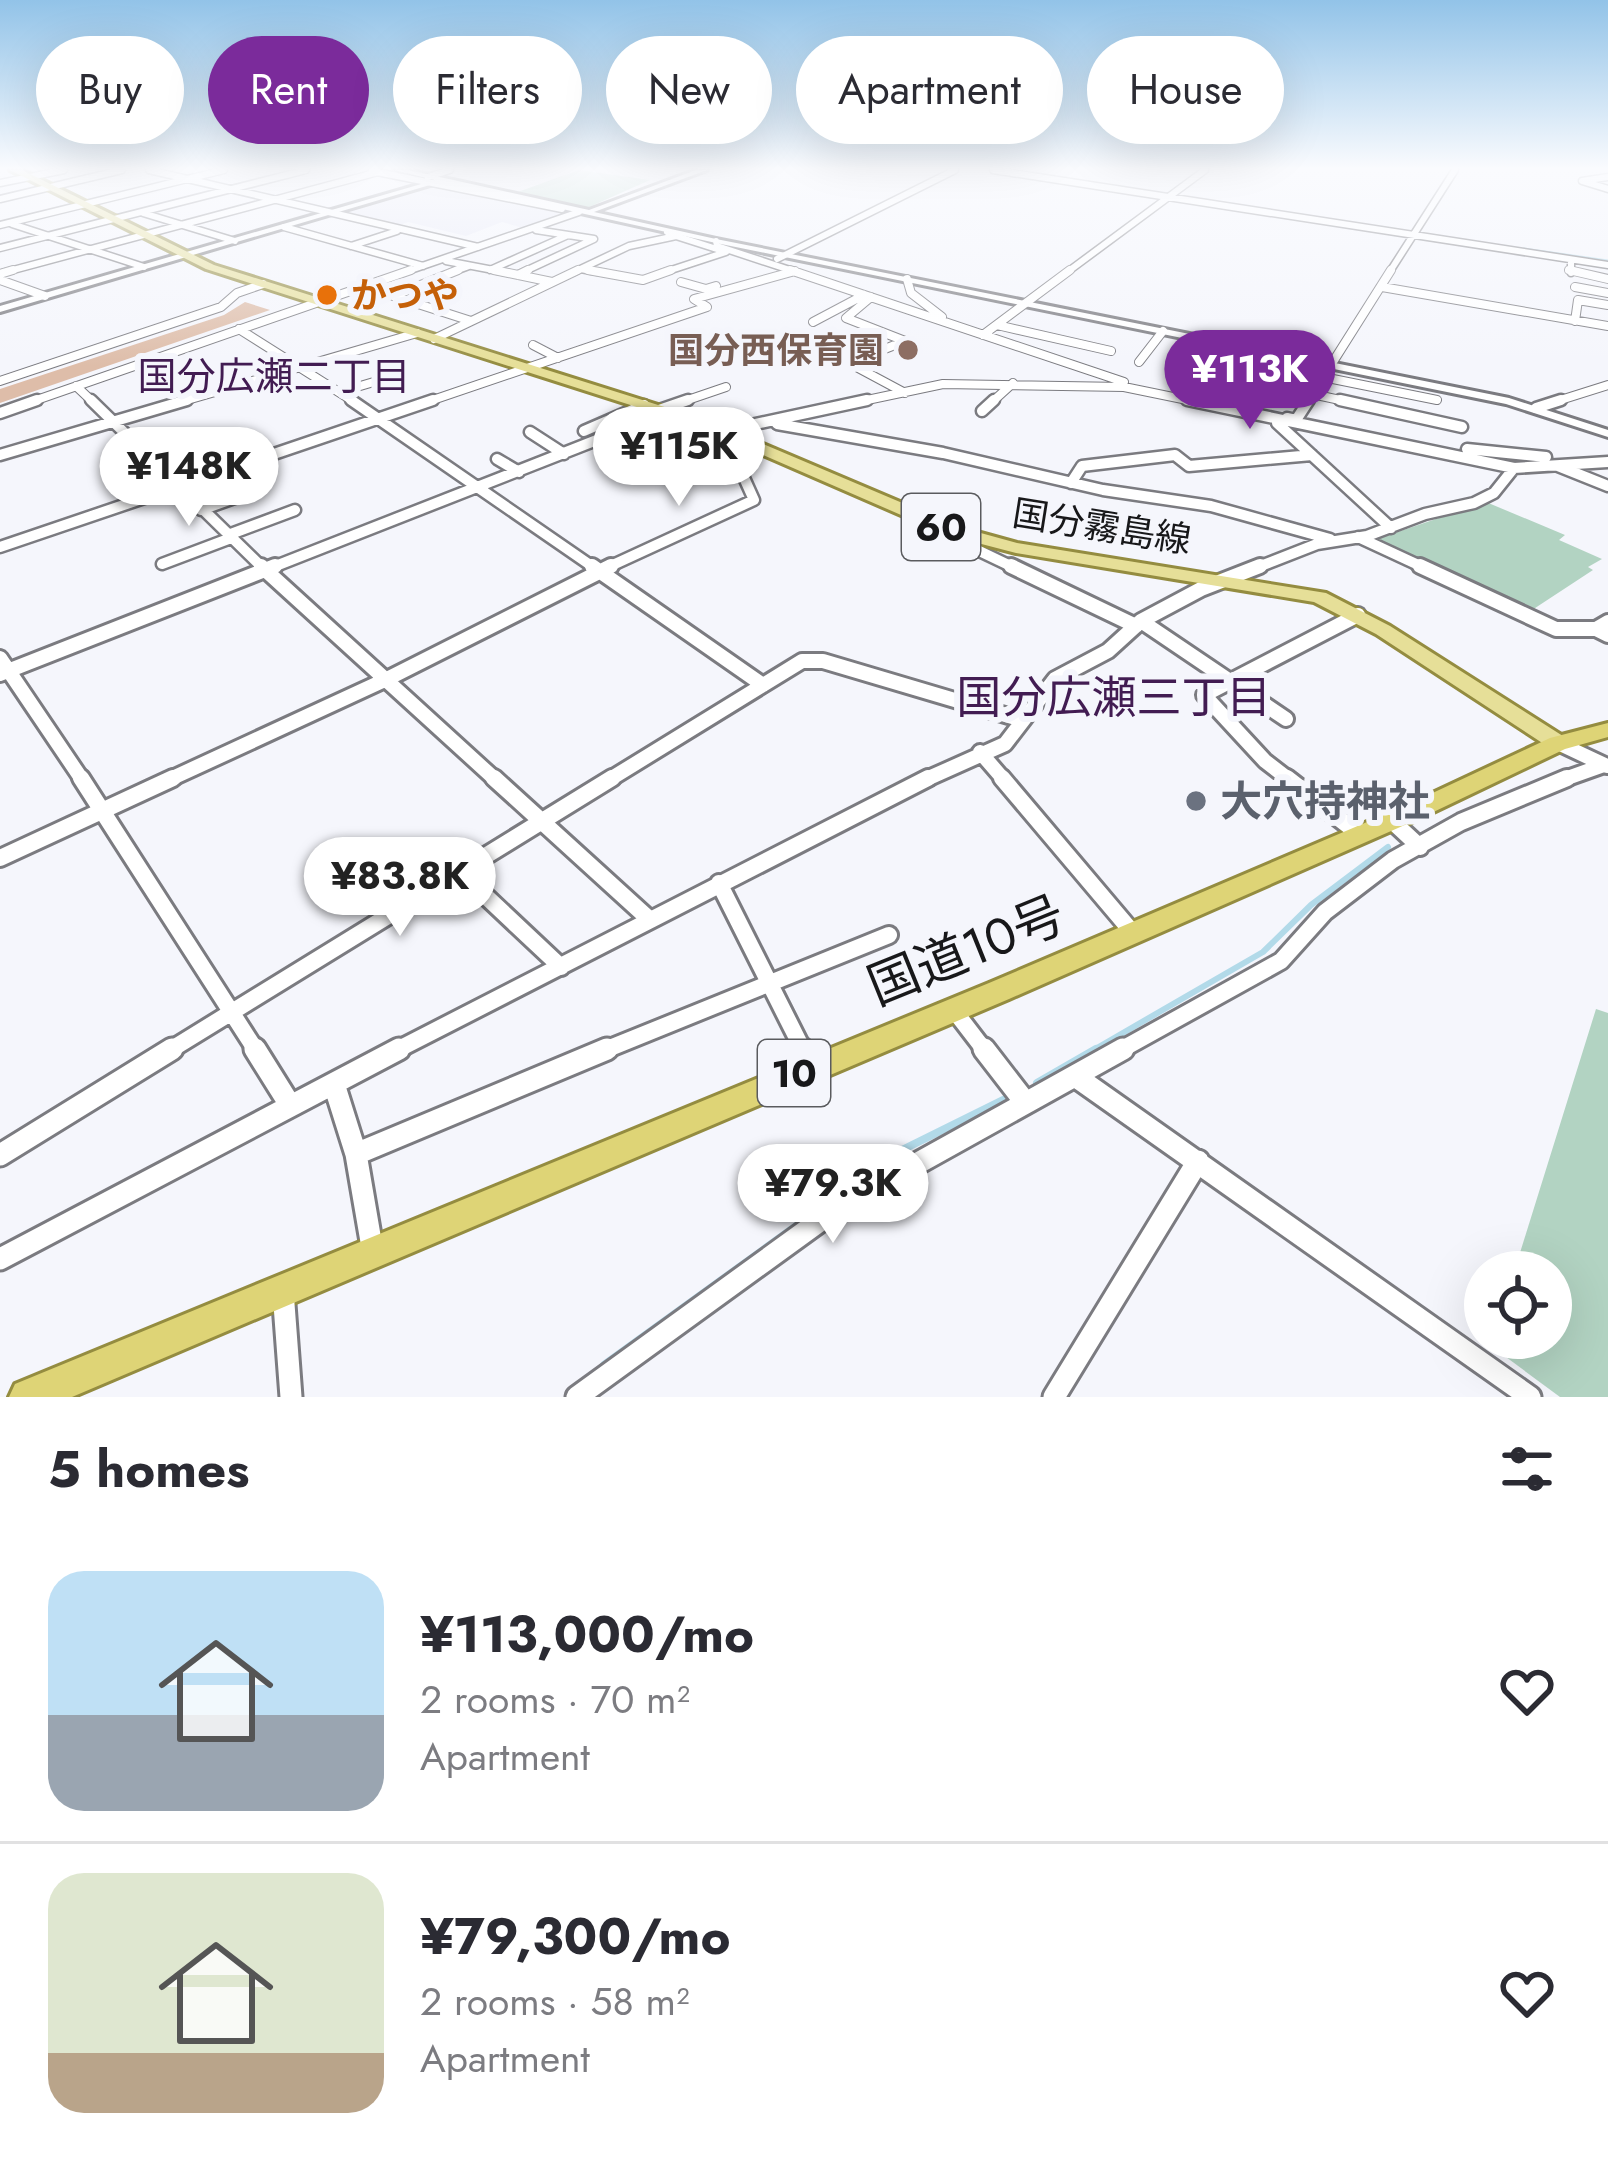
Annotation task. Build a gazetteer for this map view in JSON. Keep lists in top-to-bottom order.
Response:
{
  "streets": {
    "highway": ["国道10号", "10"],
    "main road": ["国分霧島線", "60"]
  },
  "crossings": [
    ["国分霧島線", "国道10号"]
  ],
  "districts": ["国分広瀬二丁目", "国分広瀬三丁目"],
  "places": ["かつや", "国分西保育園", "大穴持神社"],
  "page": {
    "chip": [
      "Buy",
      "Rent",
      "Filters",
      "New",
      "Apartment",
      "House"
    ],
    "price": [
      "¥113K",
      "¥115K",
      "¥148K",
      "¥83.8K",
      "¥79.3K"
    ],
    "heading": "5 homes",
    "list": [
      {
        "name": "¥113,000/mo",
        "note": "2 rooms · 70 m² · Apartment"
      },
      {
        "name": "¥79,300/mo",
        "note": "2 rooms · 58 m² · Apartment"
      }
    ]
  }
}
